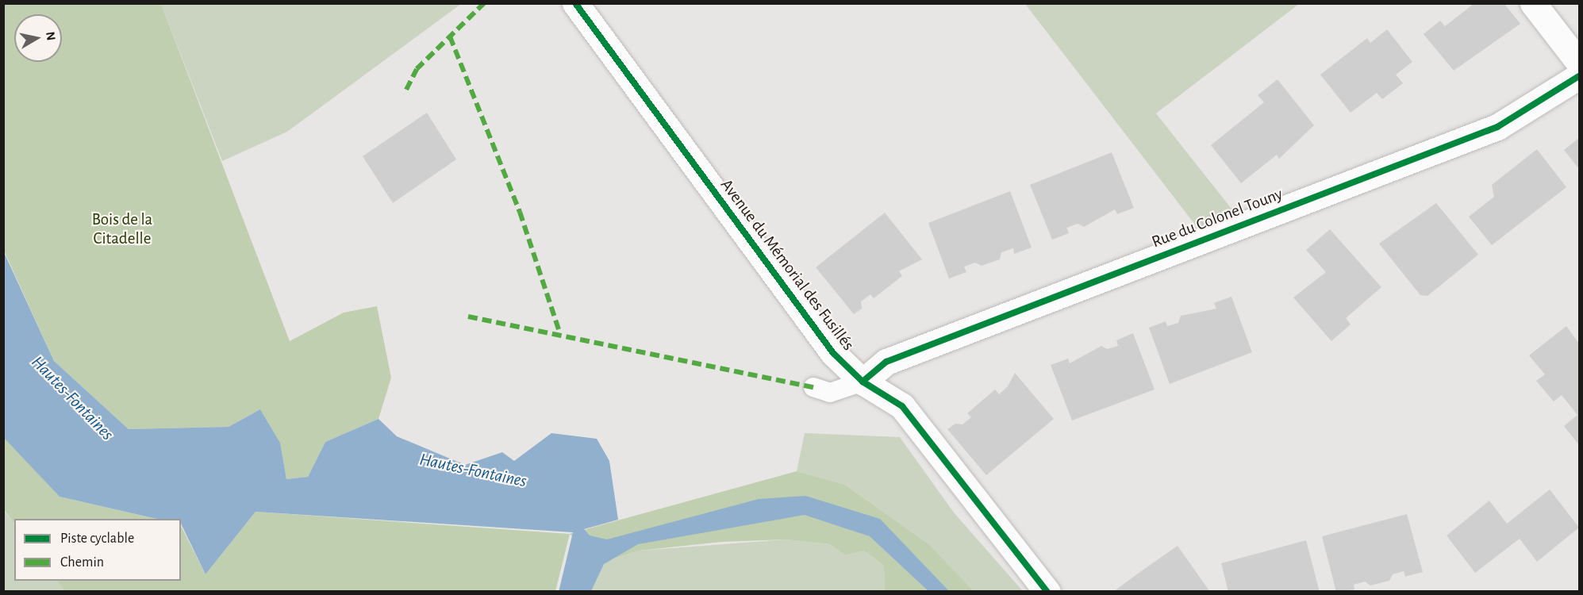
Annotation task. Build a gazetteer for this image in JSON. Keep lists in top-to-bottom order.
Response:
{
  "streets": {
    "street": ["Rue du Colonel Touny", "Avenue du Mémorial des Fusillés"]
  },
  "crossings": [
    ["Rue du Colonel Touny", "Avenue du Mémorial des Fusillés"]
  ],
  "water": ["Hautes-Fontaines"],
  "parks": ["Bois de la Citadelle"],
  "legend": ["Piste cyclable", "Chemin"],
  "north": "right"
}
